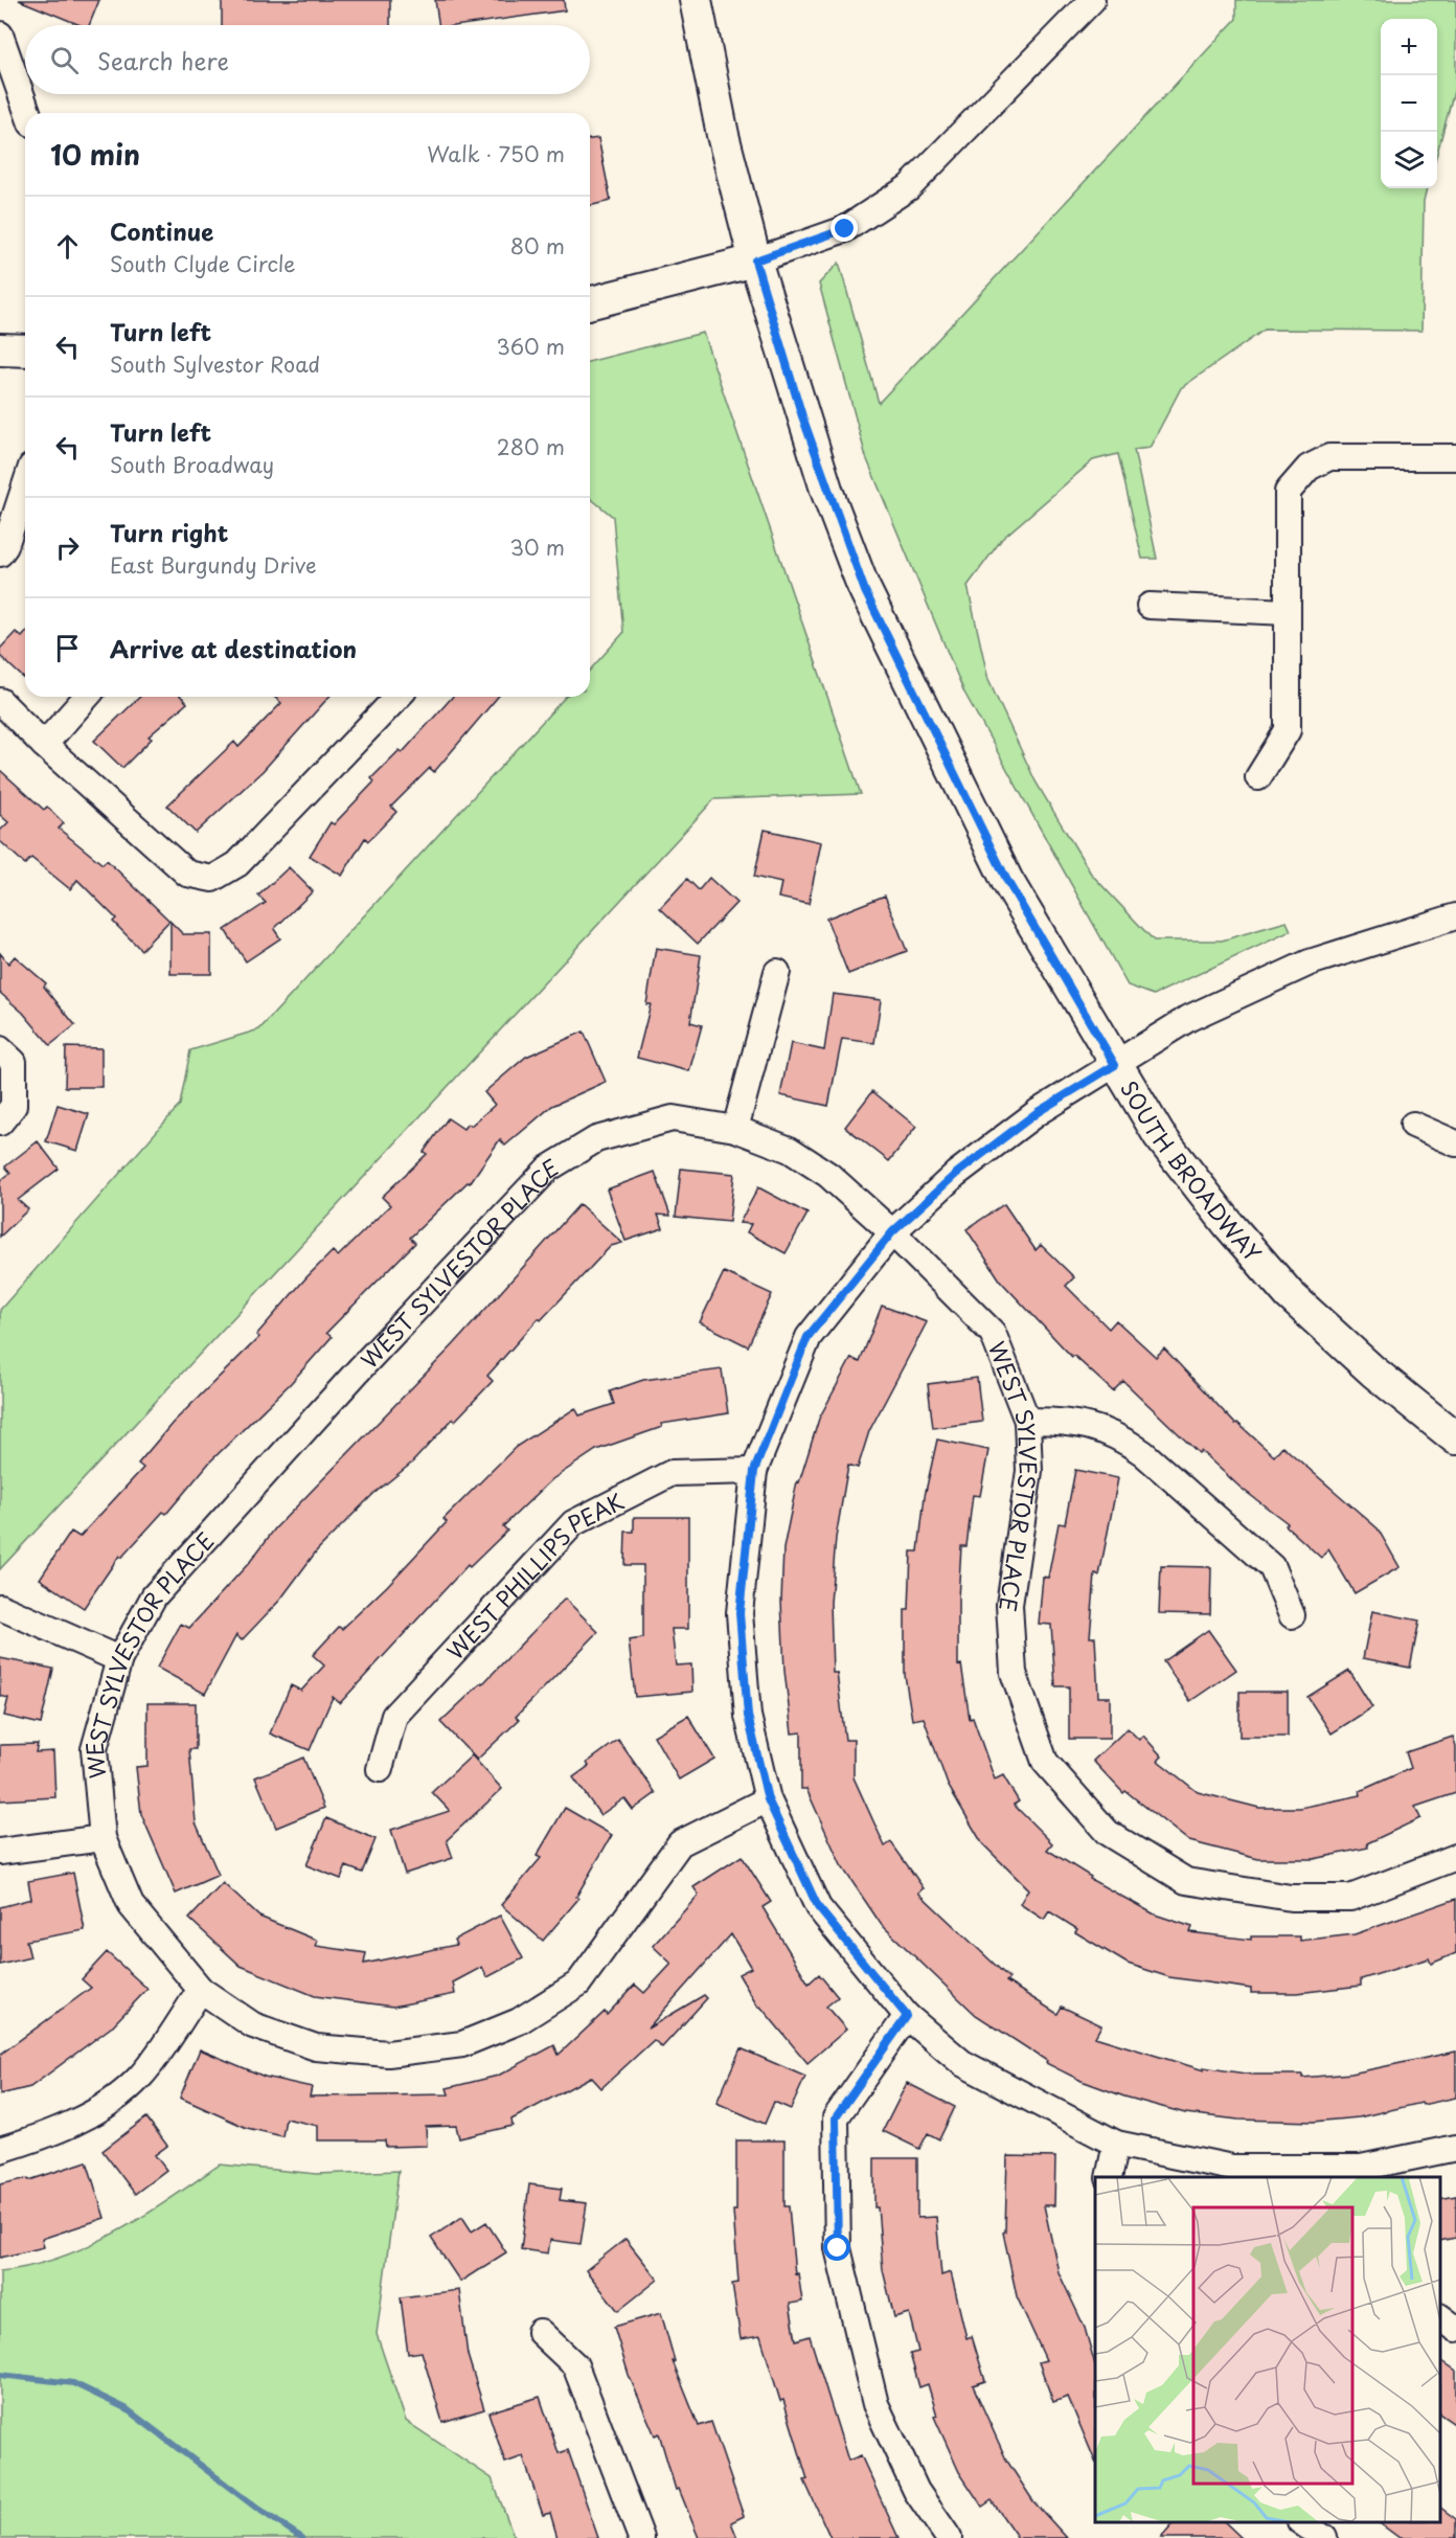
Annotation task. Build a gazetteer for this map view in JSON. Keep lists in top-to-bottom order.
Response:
{
  "streets": {
    "main road": ["SOUTH BROADWAY"],
    "street": ["WEST SYLVESTOR PLACE", "WEST PHILLIPS PEAK"]
  },
  "page": {
    "map_buttons": ["+", "−"],
    "search": "Search here",
    "heading": ["10 min", "Walk · 750 m"],
    "list": [
      ["Continue", "South Clyde Circle", "80 m"],
      ["Turn left", "South Sylvestor Road", "360 m"],
      ["Turn left", "South Broadway", "280 m"],
      ["Turn right", "East Burgundy Drive", "30 m"],
      "Arrive at destination"
    ]
  }
}
